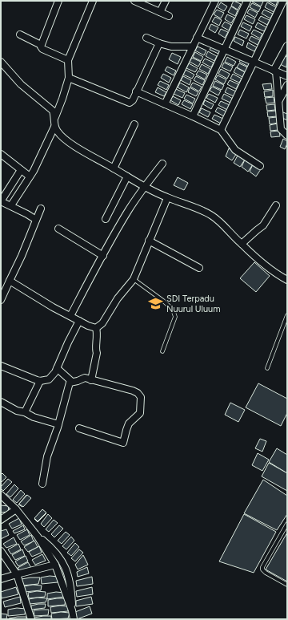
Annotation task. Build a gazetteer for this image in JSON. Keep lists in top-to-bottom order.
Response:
{
  "places": {
    "school or university": ["SDI Terpadu Nuurul Uluum"]
  }
}
